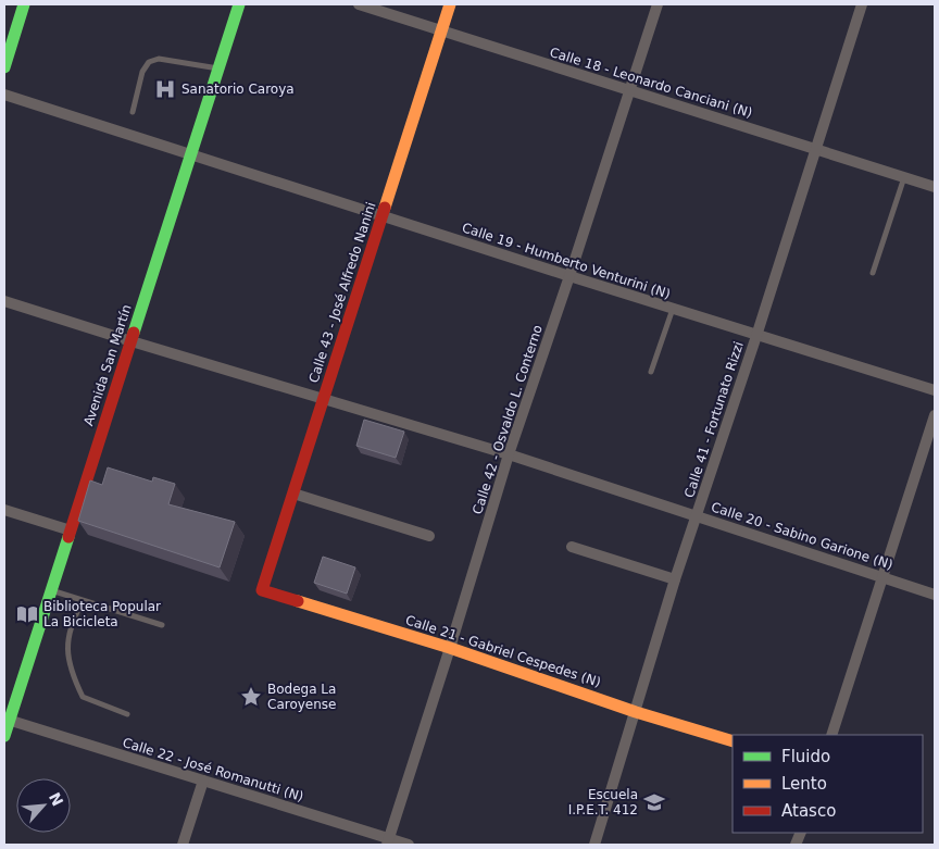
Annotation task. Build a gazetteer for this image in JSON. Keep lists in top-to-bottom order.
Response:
{
  "streets": {
    "street": [
      "Calle 18 - Leonardo Canciani (N)",
      "Calle 19 - Humberto Venturini (N)",
      "Calle 43 - José Alfredo Nanini",
      "Avenida San Martín",
      "Calle 42 - Osvaldo L. Conterno",
      "Calle 41 - Fortunato Rizzi",
      "Calle 20 - Sabino Garione (N)",
      "Calle 21 - Gabriel Cespedes (N)",
      "Calle 22 - José Romanutti (N)"
    ]
  },
  "crossings": [
    ["Calle 18 - Leonardo Canciani (N)", "Calle 43 - José Alfredo Nanini"],
    ["Calle 18 - Leonardo Canciani (N)", "Calle 42 - Osvaldo L. Conterno"],
    ["Calle 18 - Leonardo Canciani (N)", "Calle 41 - Fortunato Rizzi"],
    ["Calle 19 - Humberto Venturini (N)", "Calle 43 - José Alfredo Nanini"],
    ["Calle 19 - Humberto Venturini (N)", "Avenida San Martín"],
    ["Calle 19 - Humberto Venturini (N)", "Calle 42 - Osvaldo L. Conterno"],
    ["Calle 19 - Humberto Venturini (N)", "Calle 41 - Fortunato Rizzi"],
    ["Calle 43 - José Alfredo Nanini", "Calle 20 - Sabino Garione (N)"],
    ["Calle 43 - José Alfredo Nanini", "Calle 21 - Gabriel Cespedes (N)"],
    ["Avenida San Martín", "Calle 20 - Sabino Garione (N)"],
    ["Avenida San Martín", "Calle 22 - José Romanutti (N)"],
    ["Calle 42 - Osvaldo L. Conterno", "Calle 20 - Sabino Garione (N)"],
    ["Calle 42 - Osvaldo L. Conterno", "Calle 21 - Gabriel Cespedes (N)"],
    ["Calle 42 - Osvaldo L. Conterno", "Calle 22 - José Romanutti (N)"],
    ["Calle 41 - Fortunato Rizzi", "Calle 20 - Sabino Garione (N)"],
    ["Calle 41 - Fortunato Rizzi", "Calle 21 - Gabriel Cespedes (N)"]
  ],
  "places": {
    "hospital": ["Sanatorio Caroya"],
    "library": ["Biblioteca Popular La Bicicleta"],
    "place": ["Bodega La Caroyense"],
    "school or university": ["Escuela I.P.E.T. 412"]
  },
  "legend": ["Fluido", "Lento", "Atasco"],
  "north": "top right"
}
